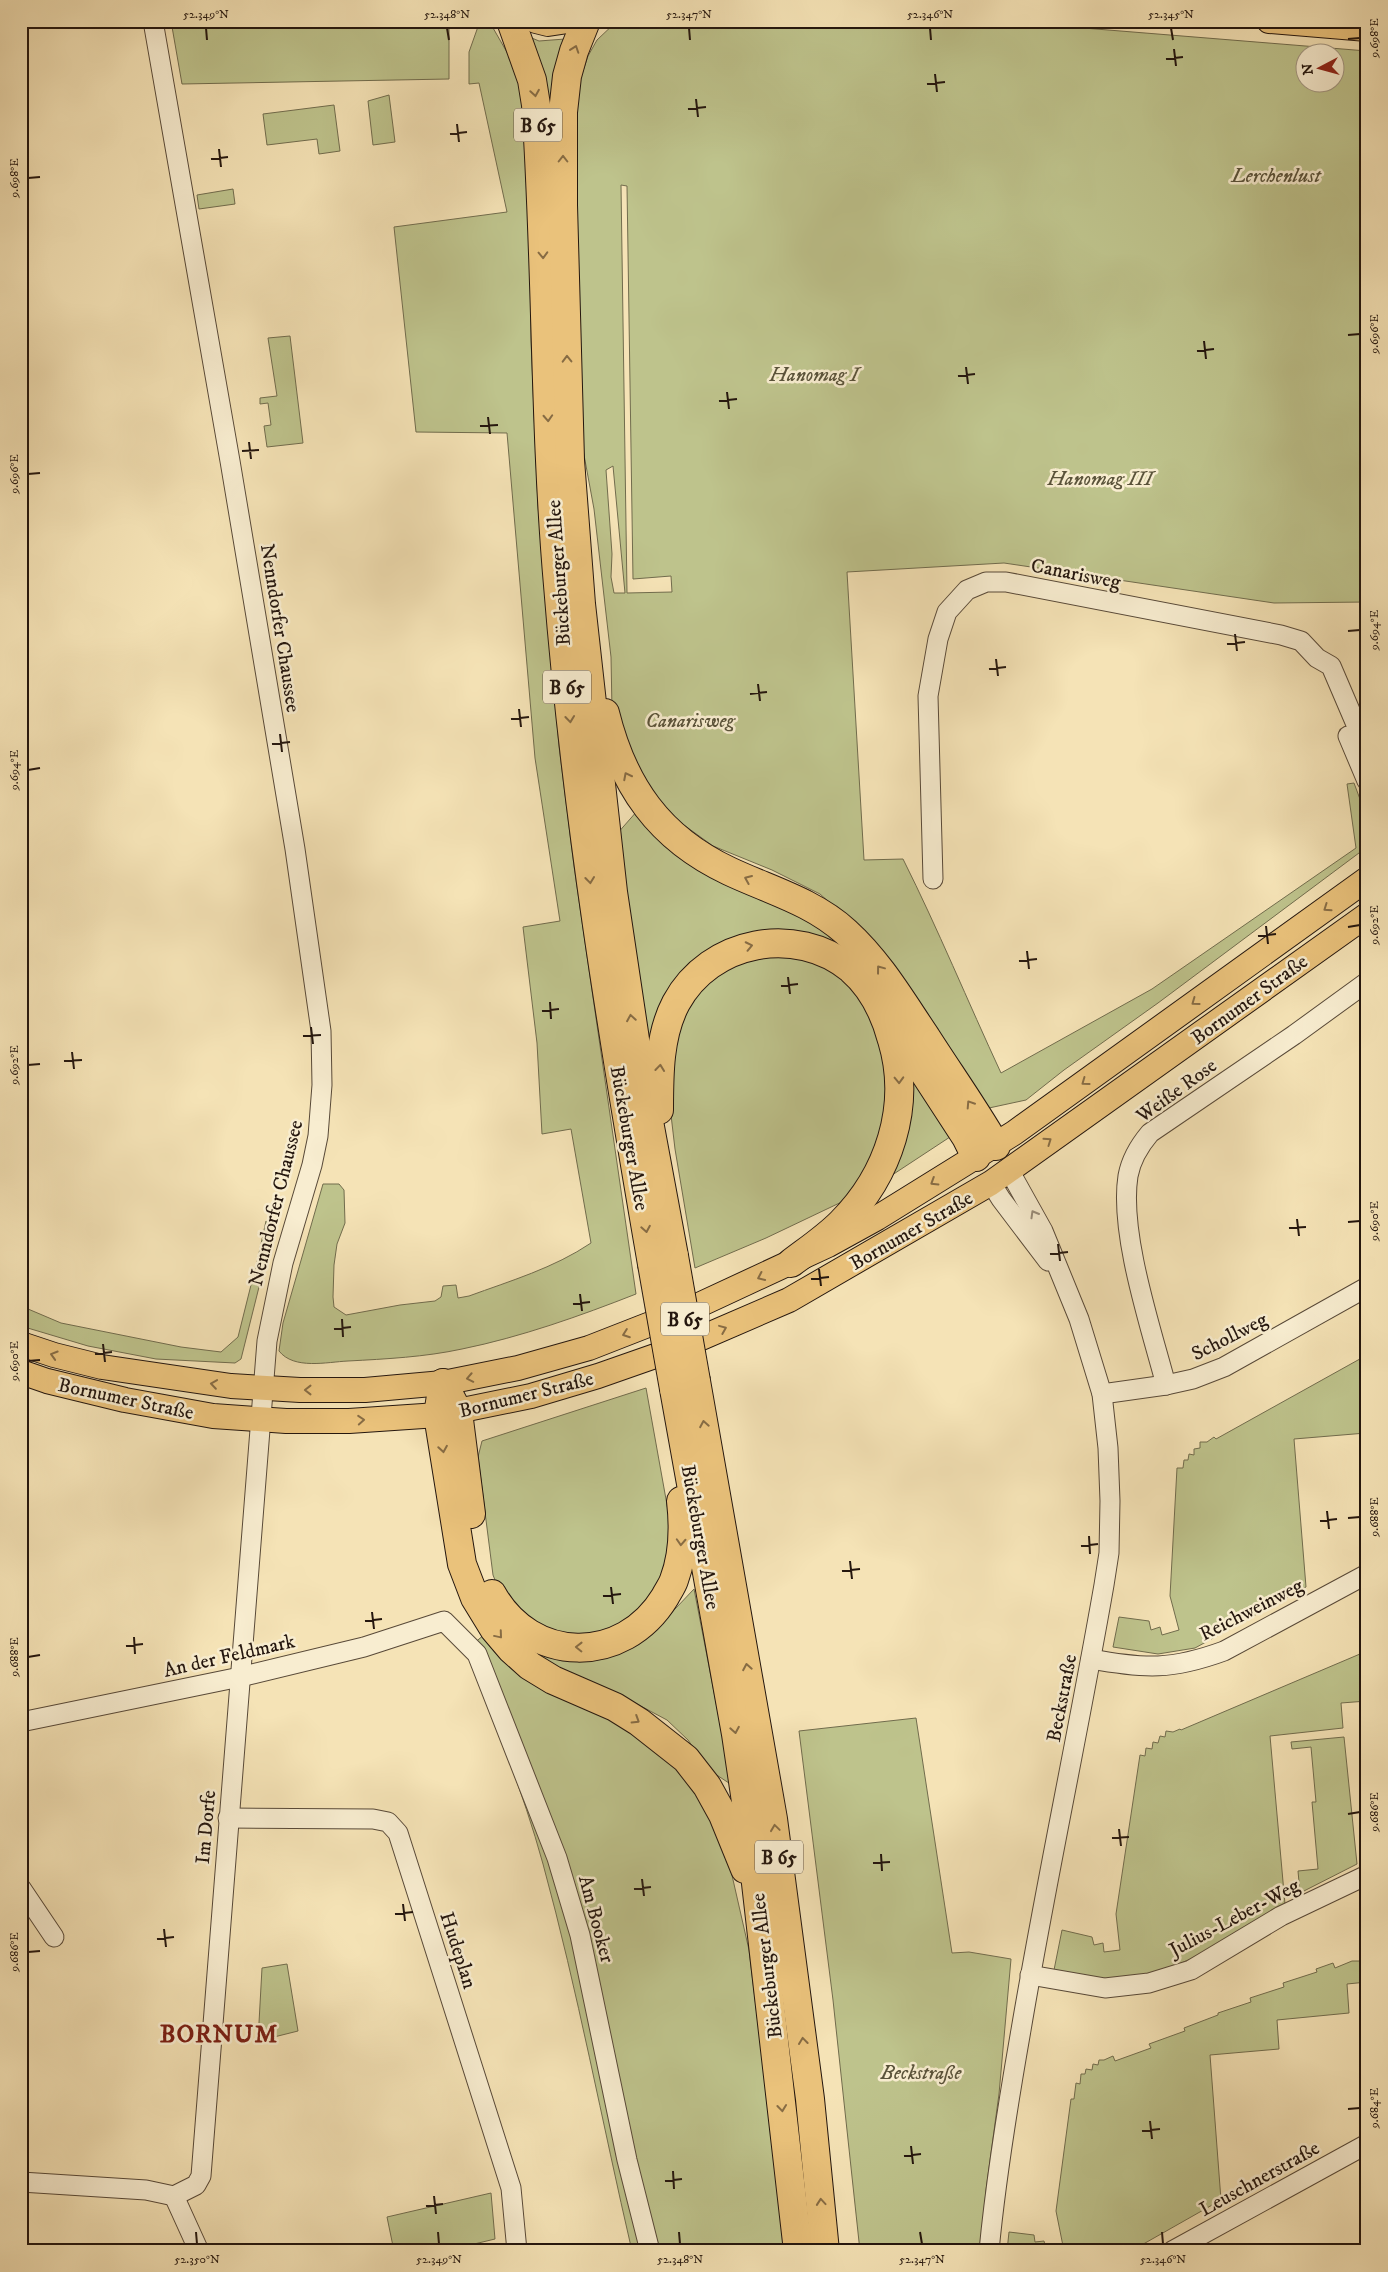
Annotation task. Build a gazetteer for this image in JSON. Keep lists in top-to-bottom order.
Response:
{
  "streets": {
    "highway": ["B 65", "Bückeburger Allee"],
    "main road": ["Bornumer Straße"],
    "street": [
      "Canarisweg",
      "Nenndorfer Chaussee",
      "Weiße Rose",
      "Schollweg",
      "Reichweinweg",
      "An der Feldmark",
      "Beckstraße",
      "Im Dorfe",
      "Julius-Leber-Weg",
      "Am Booker",
      "Hudeplan",
      "Leuschnerstraße"
    ]
  },
  "crossings": [
    ["Nenndorfer Chaussee", "Bornumer Straße"],
    ["Nenndorfer Chaussee", "Im Dorfe"],
    ["Bornumer Straße", "Beckstraße"],
    ["Bornumer Straße", "Im Dorfe"],
    ["Weiße Rose", "Schollweg"],
    ["Schollweg", "Beckstraße"],
    ["Reichweinweg", "Beckstraße"],
    ["An der Feldmark", "Im Dorfe"],
    ["An der Feldmark", "Am Booker"],
    ["Beckstraße", "Julius-Leber-Weg"],
    ["Im Dorfe", "Hudeplan"]
  ],
  "districts": ["BORNUM"],
  "parks": [
    "Lerchenlust",
    "Hanomag I",
    "Hanomag III",
    "Canarisweg",
    "Beckstraße"
  ],
  "north": "left",
  "coordinates": [
    "52.349°N",
    "52.348°N",
    "52.347°N",
    "52.346°N",
    "52.345°N",
    "9.698°E",
    "9.696°E",
    "9.694°E",
    "9.692°E",
    "9.690°E",
    "9.688°E",
    "9.686°E",
    "9.684°E",
    "52.350°N"
  ]
}
